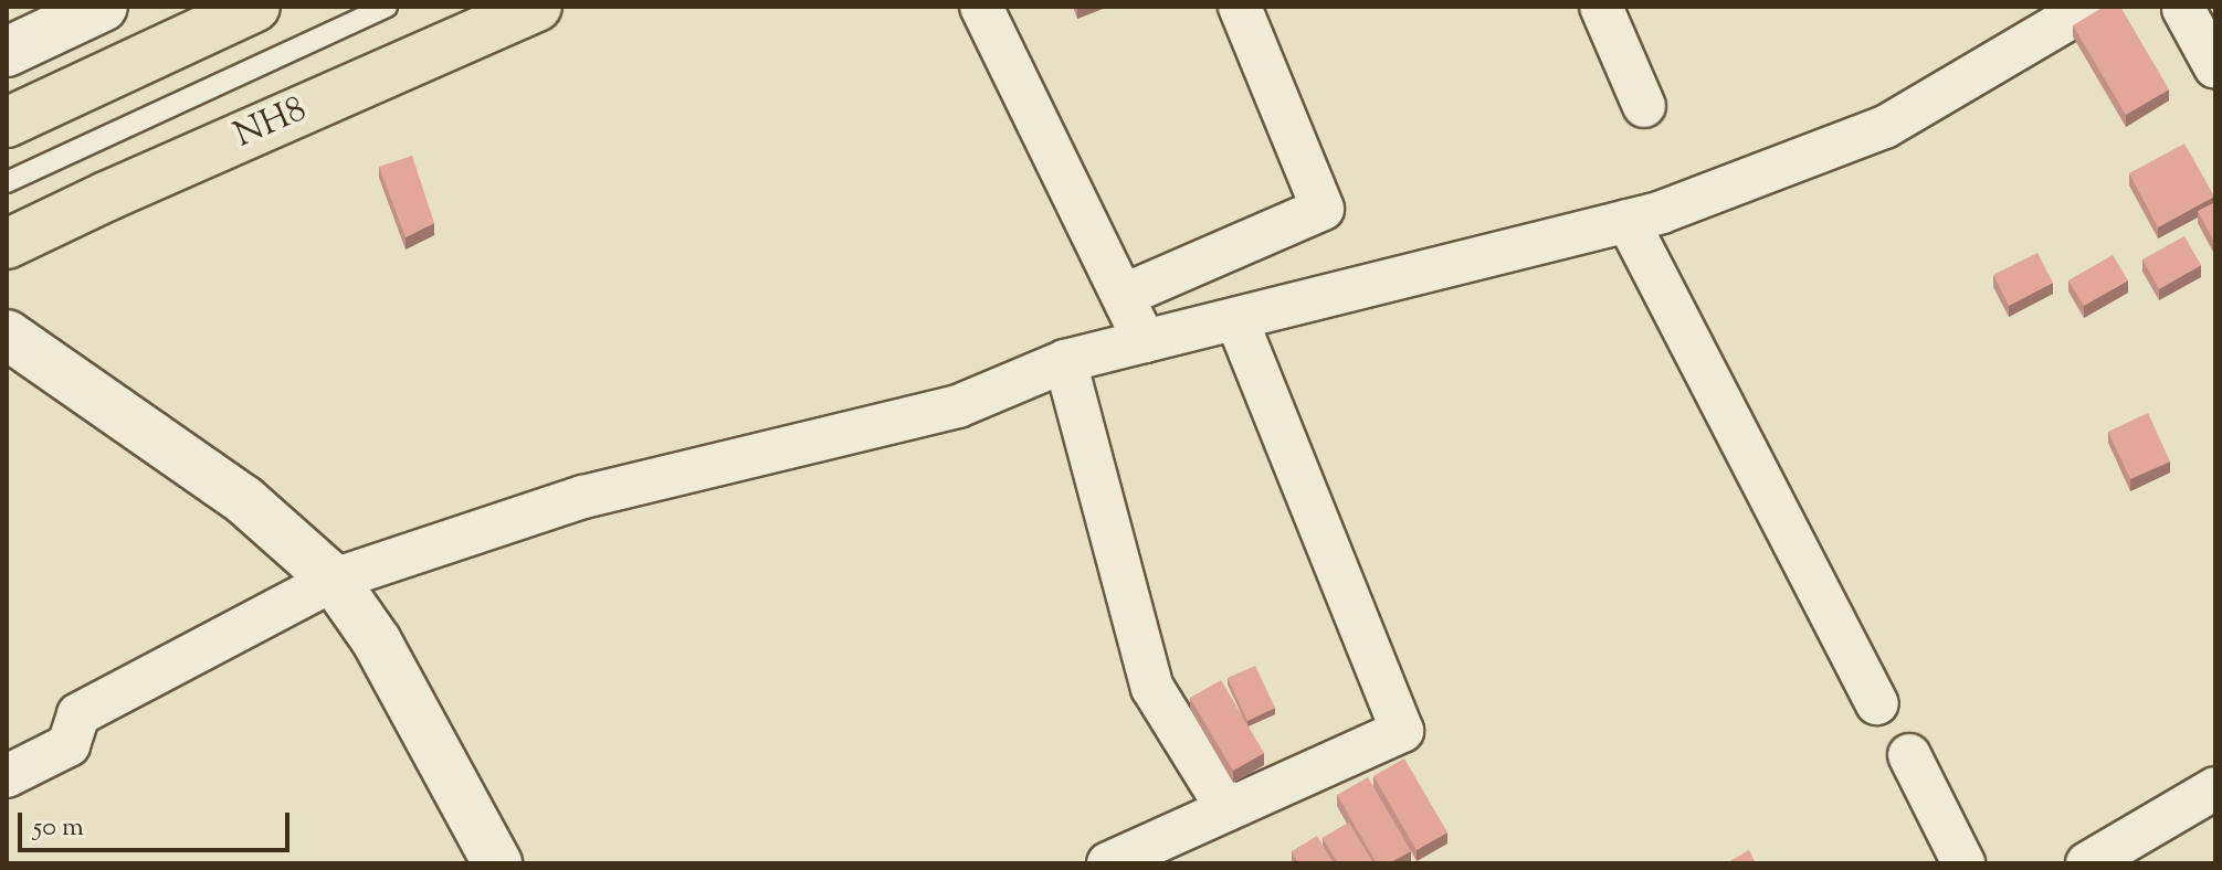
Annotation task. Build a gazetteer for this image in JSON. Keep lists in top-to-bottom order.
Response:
{
  "streets": {
    "main road": ["NH8"]
  },
  "scale_bar": "50 m"
}
